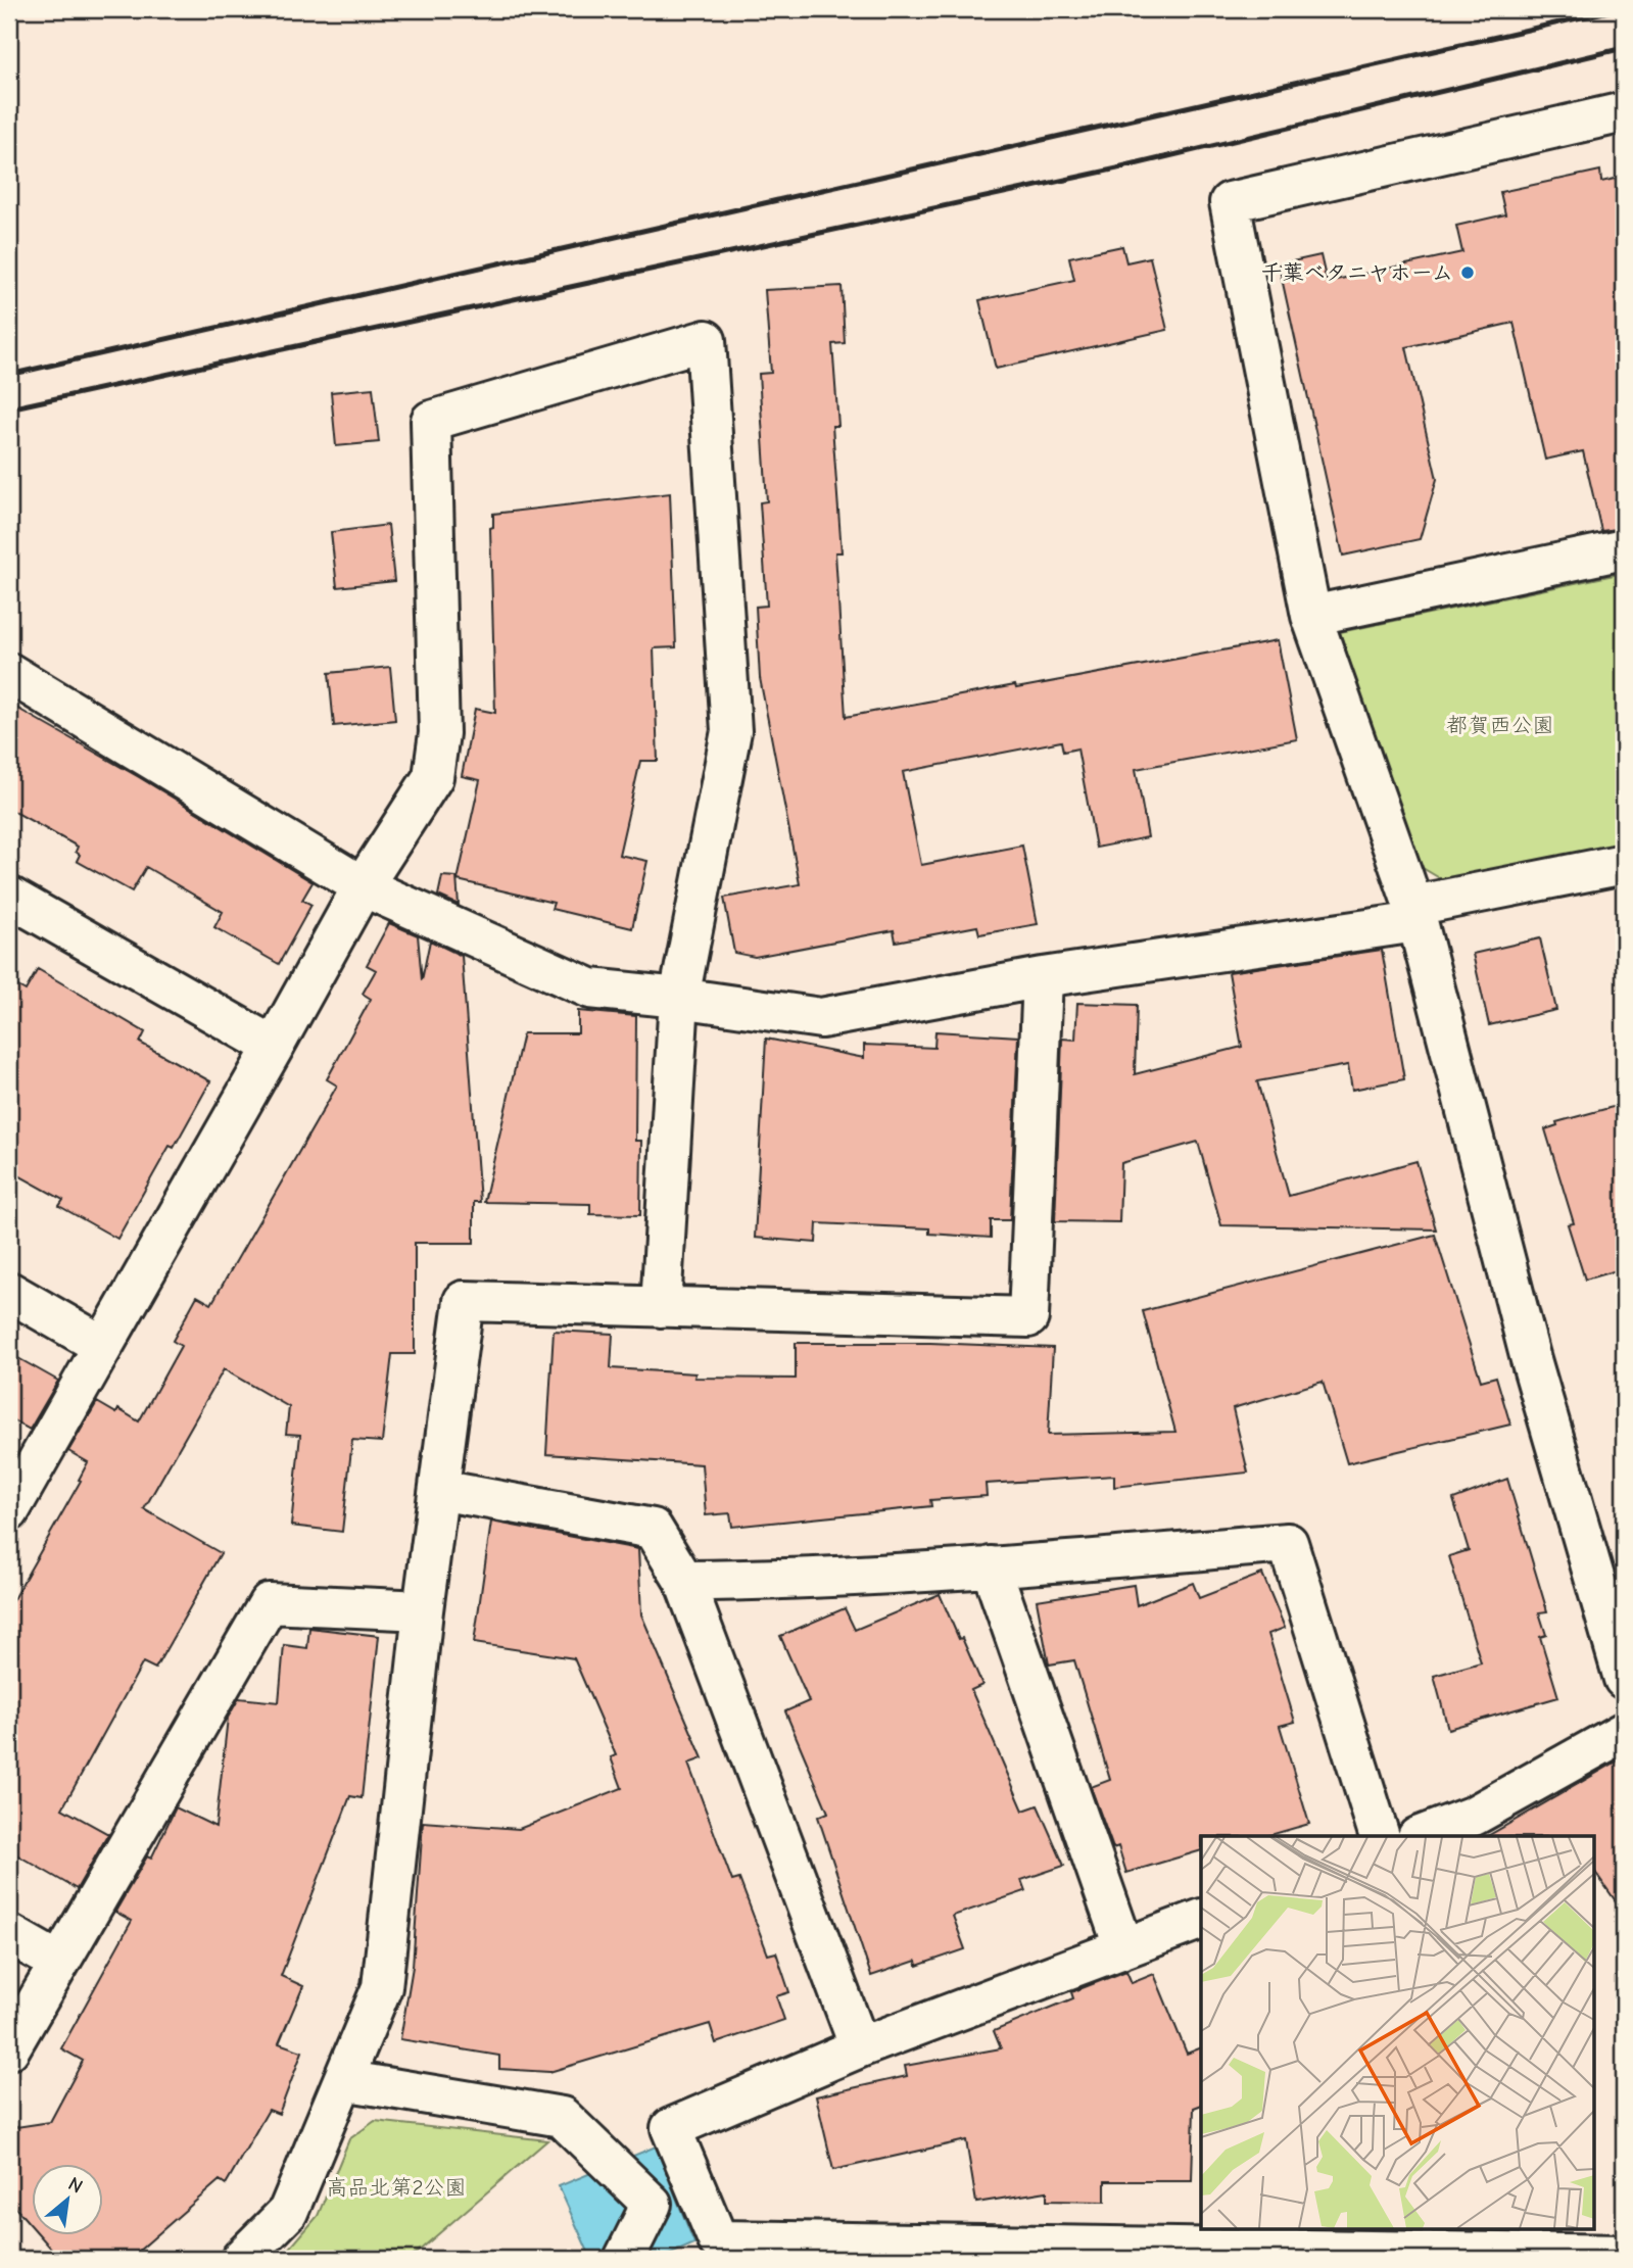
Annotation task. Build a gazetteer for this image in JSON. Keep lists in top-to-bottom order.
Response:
{
  "parks": ["都賀西公園", "高品北第2公園"],
  "places": ["千葉ベタニヤホーム"],
  "north": "top right"
}
